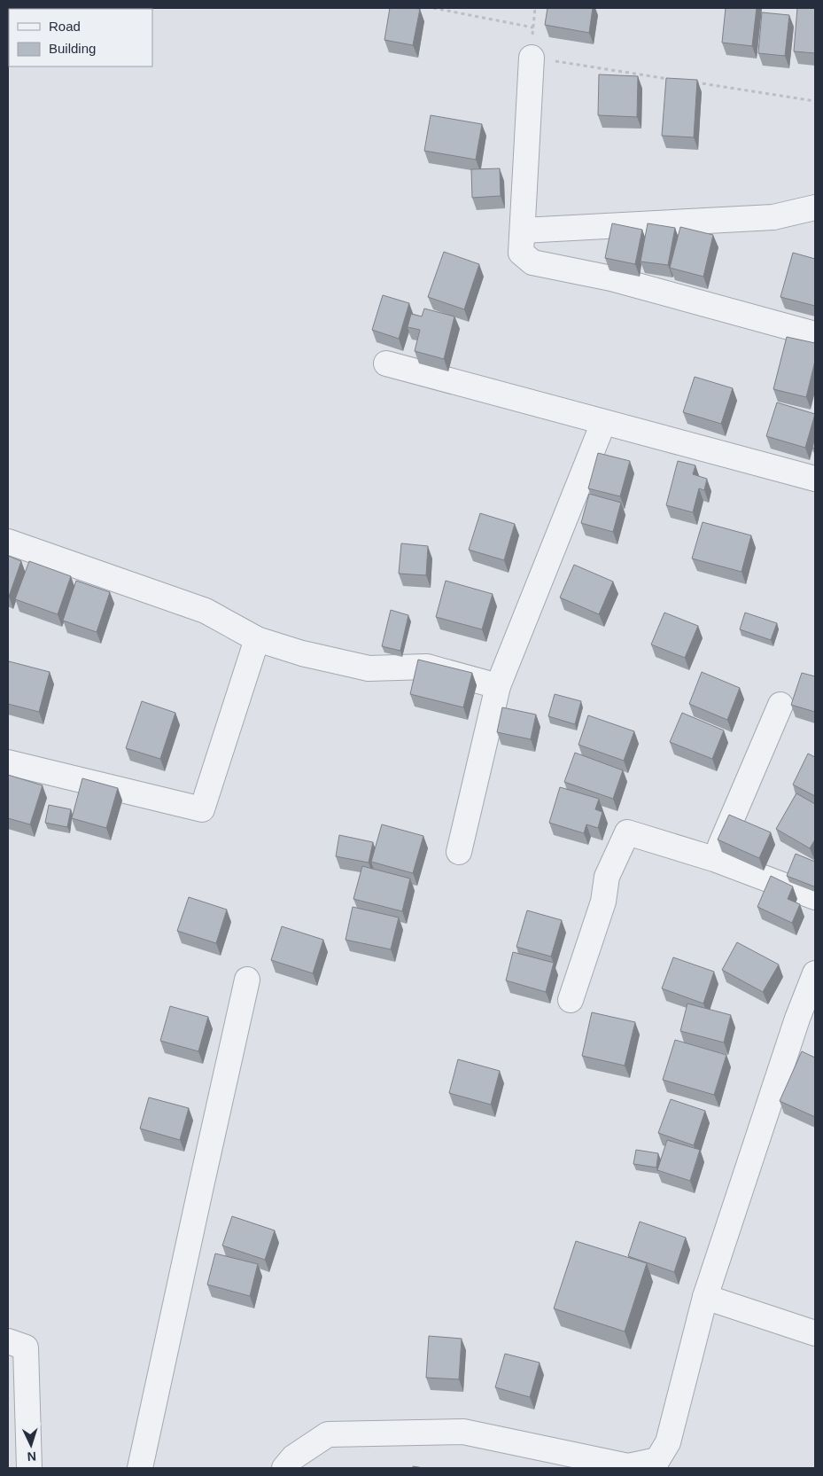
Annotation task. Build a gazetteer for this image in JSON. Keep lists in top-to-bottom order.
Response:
{
  "legend": ["Road", "Building"],
  "north": "bottom"
}
